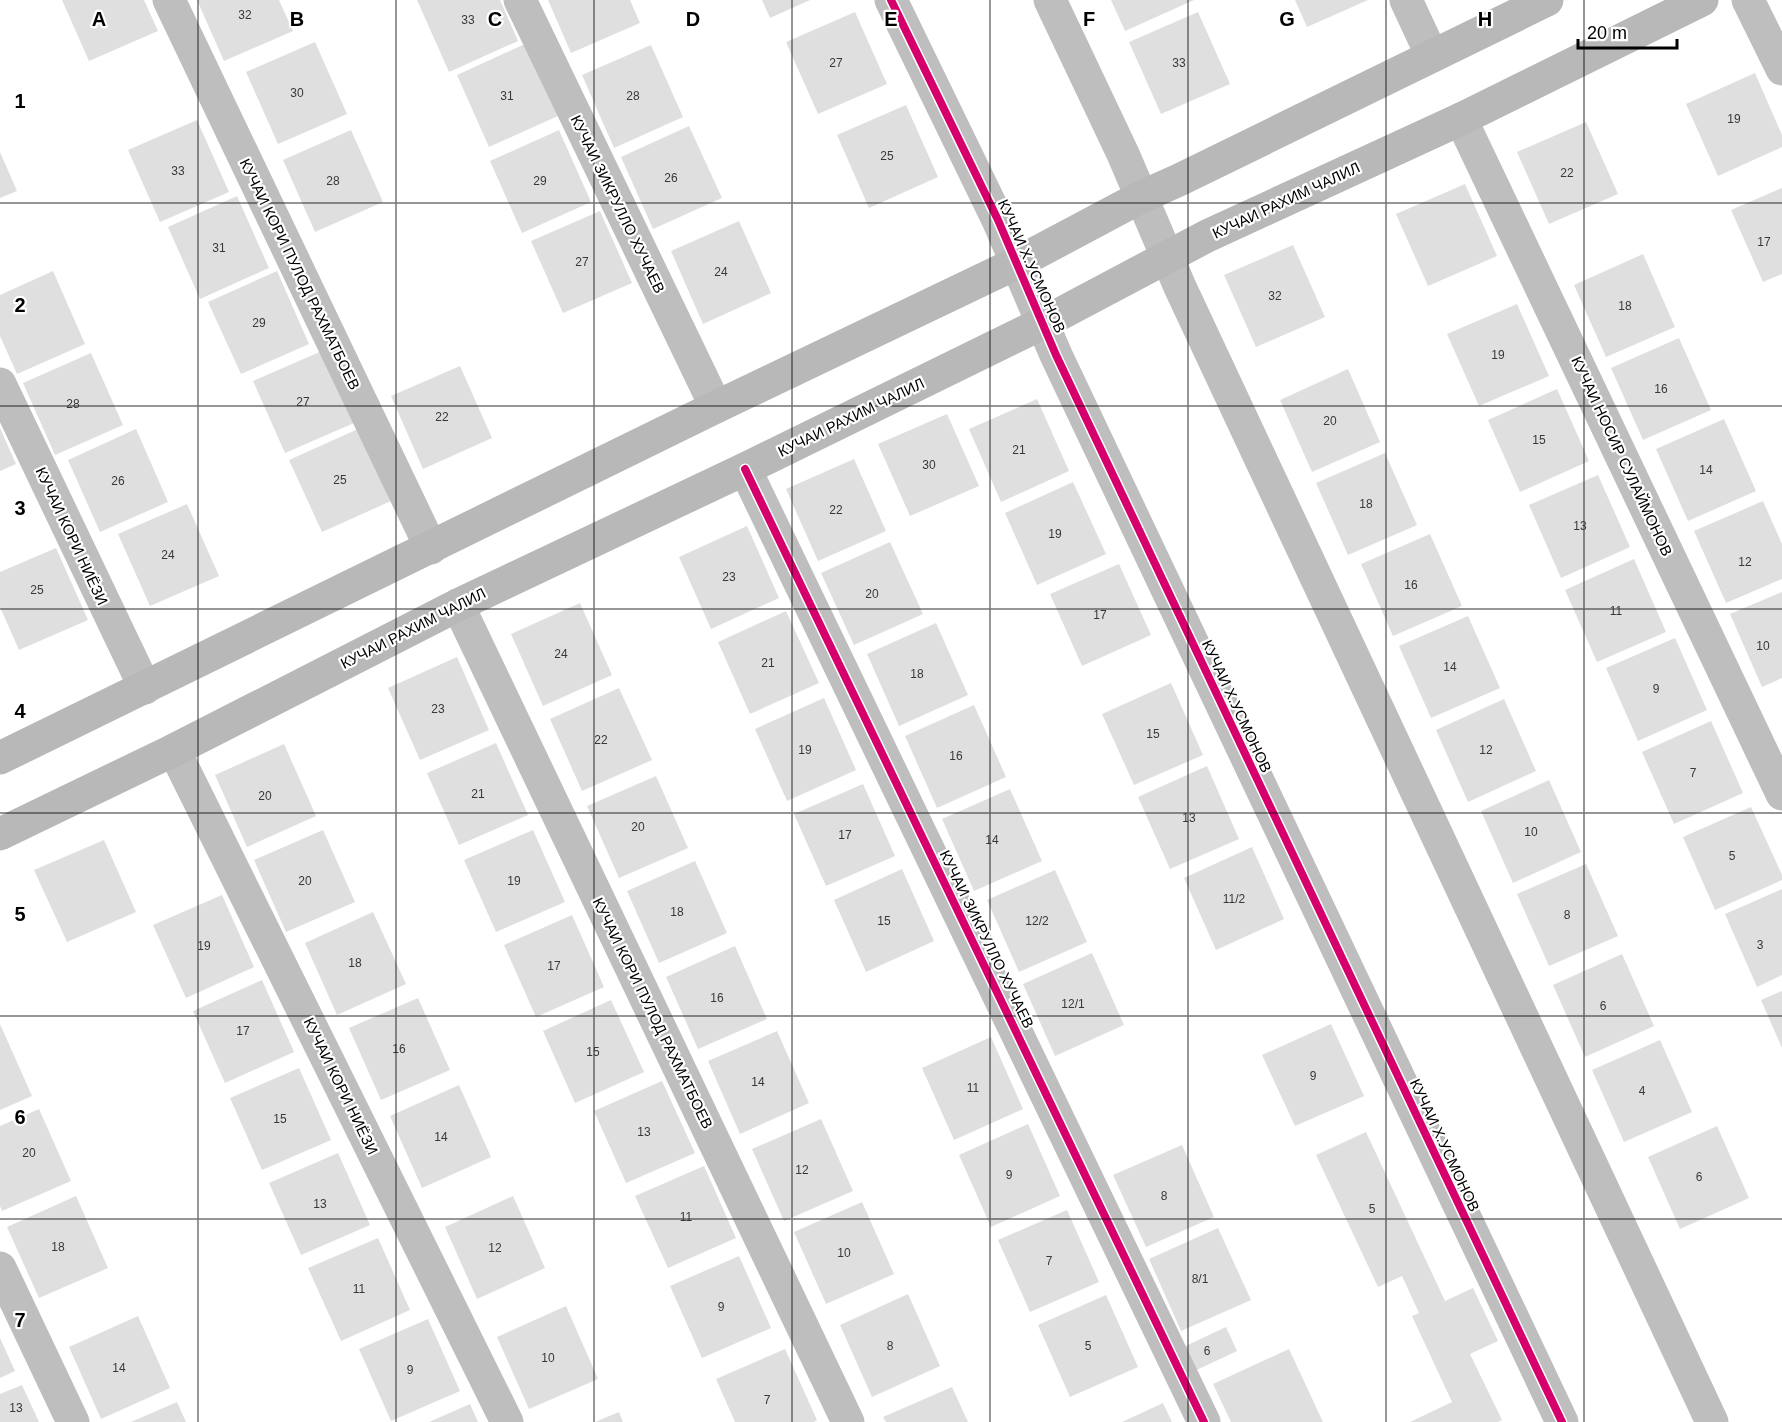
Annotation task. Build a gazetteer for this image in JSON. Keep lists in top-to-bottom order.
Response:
{
  "streets": {
    "main road": ["КУЧАИ РАХИМ ЧАЛИЛ"],
    "street": [
      "КУЧАИ ЗИКРУЛЛО ХУЧАЕВ",
      "КУЧАИ Х.УСМОНОВ",
      "КУЧАИ КОРИ ПУЛОД РАХМАТБОЕВ",
      "КУЧАИ НОСИР СУЛАЙМОНОВ",
      "КУЧАИ КОРИ НИЁЗИ"
    ]
  },
  "crossings": [
    ["КУЧАИ РАХИМ ЧАЛИЛ", "КУЧАИ ЗИКРУЛЛО ХУЧАЕВ"],
    ["КУЧАИ РАХИМ ЧАЛИЛ", "КУЧАИ Х.УСМОНОВ"],
    ["КУЧАИ РАХИМ ЧАЛИЛ", "КУЧАИ КОРИ ПУЛОД РАХМАТБОЕВ"],
    ["КУЧАИ РАХИМ ЧАЛИЛ", "КУЧАИ НОСИР СУЛАЙМОНОВ"],
    ["КУЧАИ РАХИМ ЧАЛИЛ", "КУЧАИ КОРИ НИЁЗИ"]
  ],
  "house_numbers": [
    "32",
    "33",
    "27",
    "33",
    "30",
    "31",
    "28",
    "19",
    "25",
    "33",
    "22",
    "26",
    "28",
    "29",
    "17",
    "31",
    "27",
    "24",
    "32",
    "18",
    "29",
    "19",
    "16",
    "27",
    "28",
    "22",
    "20",
    "15",
    "21",
    "30",
    "14",
    "25",
    "26",
    "18",
    "22",
    "13",
    "19",
    "24",
    "12",
    "23",
    "16",
    "25",
    "20",
    "11",
    "17",
    "10",
    "24",
    "21",
    "14",
    "18",
    "9",
    "23",
    "15",
    "22",
    "19",
    "12",
    "16",
    "7",
    "21",
    "20",
    "13",
    "20",
    "10",
    "17",
    "14",
    "5",
    "20",
    "19",
    "11/2",
    "18",
    "8",
    "15",
    "12/2",
    "3",
    "19",
    "18",
    "17",
    "16",
    "12/1",
    "6",
    "17",
    "16",
    "15",
    "9",
    "14",
    "11",
    "4",
    "15",
    "13",
    "14",
    "20",
    "12",
    "9",
    "6",
    "8",
    "13",
    "5",
    "11",
    "18",
    "12",
    "10",
    "7",
    "8/1",
    "11",
    "9",
    "8",
    "5",
    "6",
    "10",
    "14",
    "9",
    "7",
    "13"
  ],
  "scale_bar": "20 m",
  "grid": {
    "columns": [
      "A",
      "B",
      "C",
      "D",
      "E",
      "F",
      "G",
      "H"
    ],
    "rows": [
      "1",
      "2",
      "3",
      "4",
      "5",
      "6",
      "7"
    ]
  }
}
